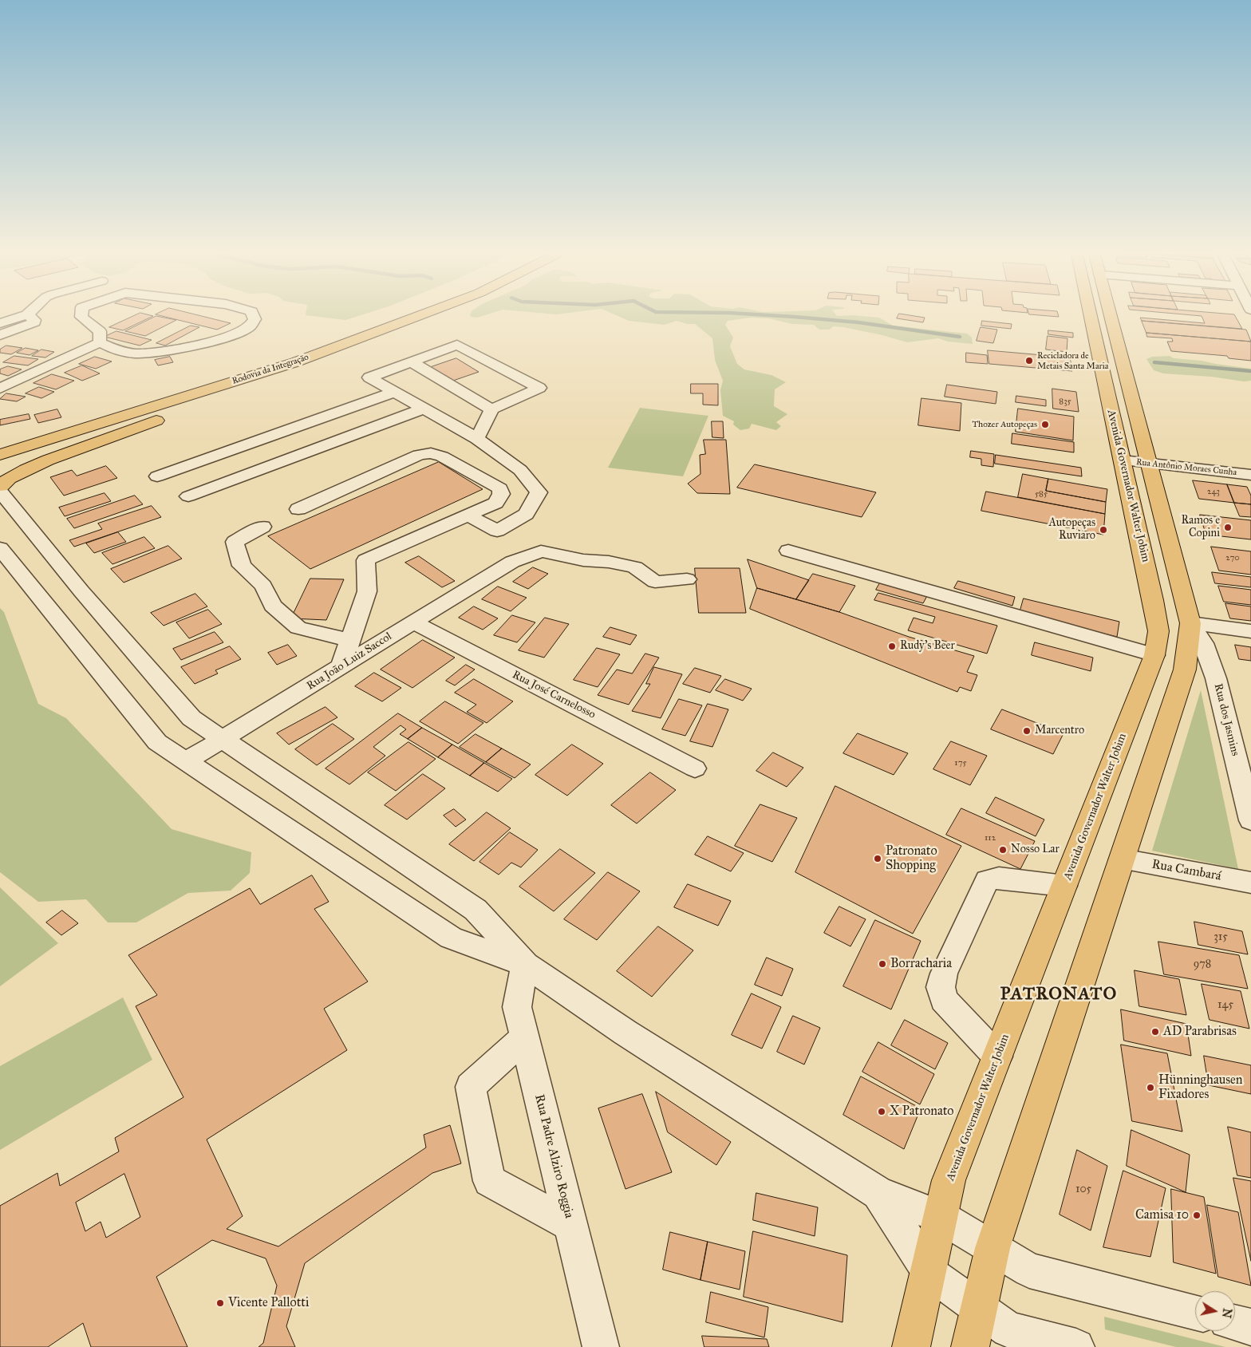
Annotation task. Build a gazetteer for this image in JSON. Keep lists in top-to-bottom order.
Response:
{
  "streets": {
    "main road": ["Rodovia da Integração", "Avenida Governador Walter Jobim"],
    "street": [
      "Rua Antônio Moraes Cunha",
      "Rua João Luiz Saccol",
      "Rua José Carnelosso",
      "Rua dos Jasmins",
      "Rua Cambará",
      "Rua Padre Alziro Roggia"
    ]
  },
  "crossings": [
    ["Rua Antônio Moraes Cunha", "Avenida Governador Walter Jobim"],
    ["Rua João Luiz Saccol", "Rua José Carnelosso"]
  ],
  "districts": ["PATRONATO"],
  "places": [
    "Recicladora de Metais Santa Maria",
    "Thozer Autopeças",
    "Ramos e Copini",
    "Autopeças Ruviaro",
    "Rudy's Beer",
    "Marcentro",
    "Nosso Lar",
    "Patronato Shopping",
    "Borracharia",
    "AD Parabrisas",
    "Hünninghausen Fixadores",
    "X Patronato",
    "Camisa 10",
    "Vicente Pallotti"
  ],
  "house_numbers": [
    "835",
    "243",
    "585",
    "270",
    "175",
    "112",
    "315",
    "978",
    "145",
    "105"
  ],
  "north": "right"
}
